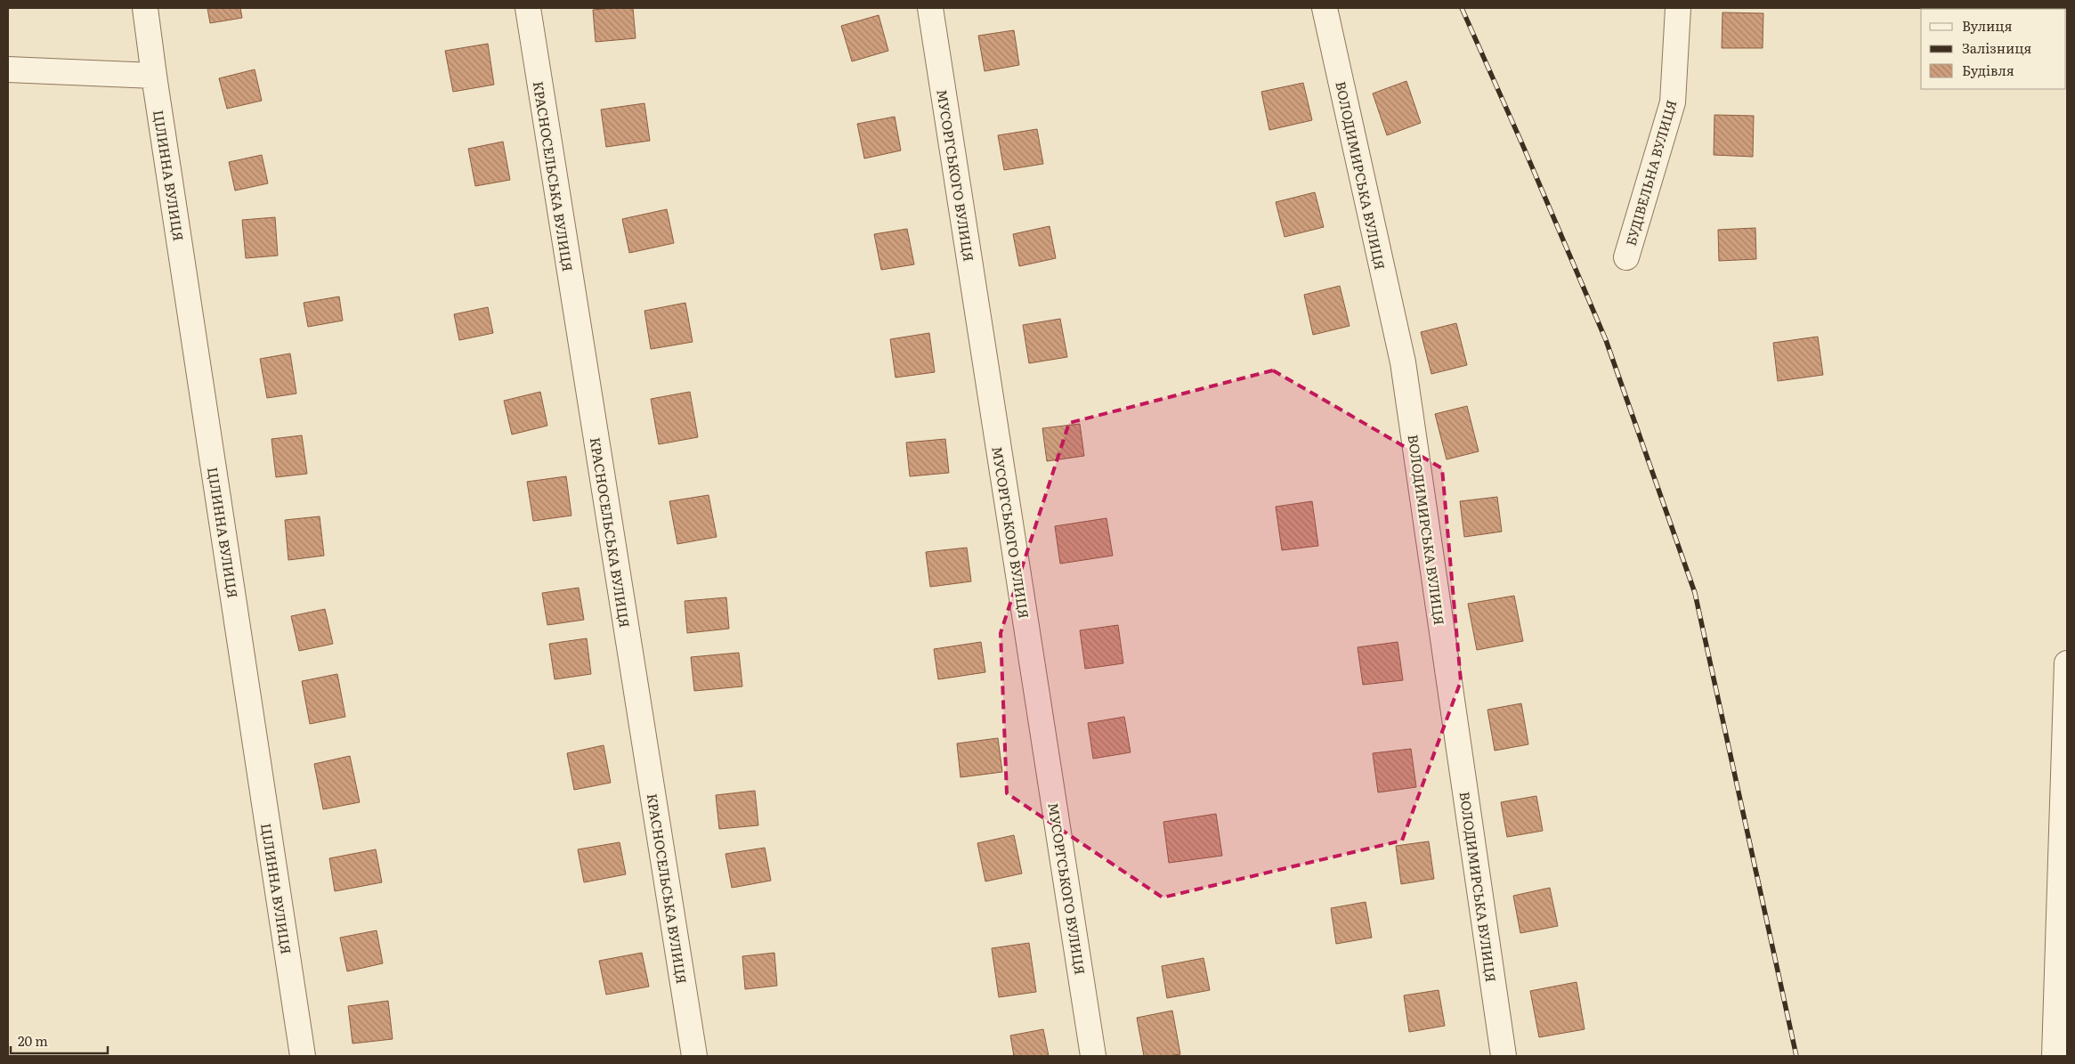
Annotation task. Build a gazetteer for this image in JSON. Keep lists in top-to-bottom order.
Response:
{
  "streets": {
    "street": [
      "БУДІВЕЛЬНА ВУЛИЦЯ",
      "ЦІЛИННА ВУЛИЦЯ",
      "МУСОРГСЬКОГО ВУЛИЦЯ",
      "ВОЛОДИМИРСЬКА ВУЛИЦЯ",
      "КРАСНОСЕЛЬСЬКА ВУЛИЦЯ"
    ]
  },
  "legend": ["Вулиця", "Залізниця", "Будівля"],
  "scale_bar": "20 m"
}
